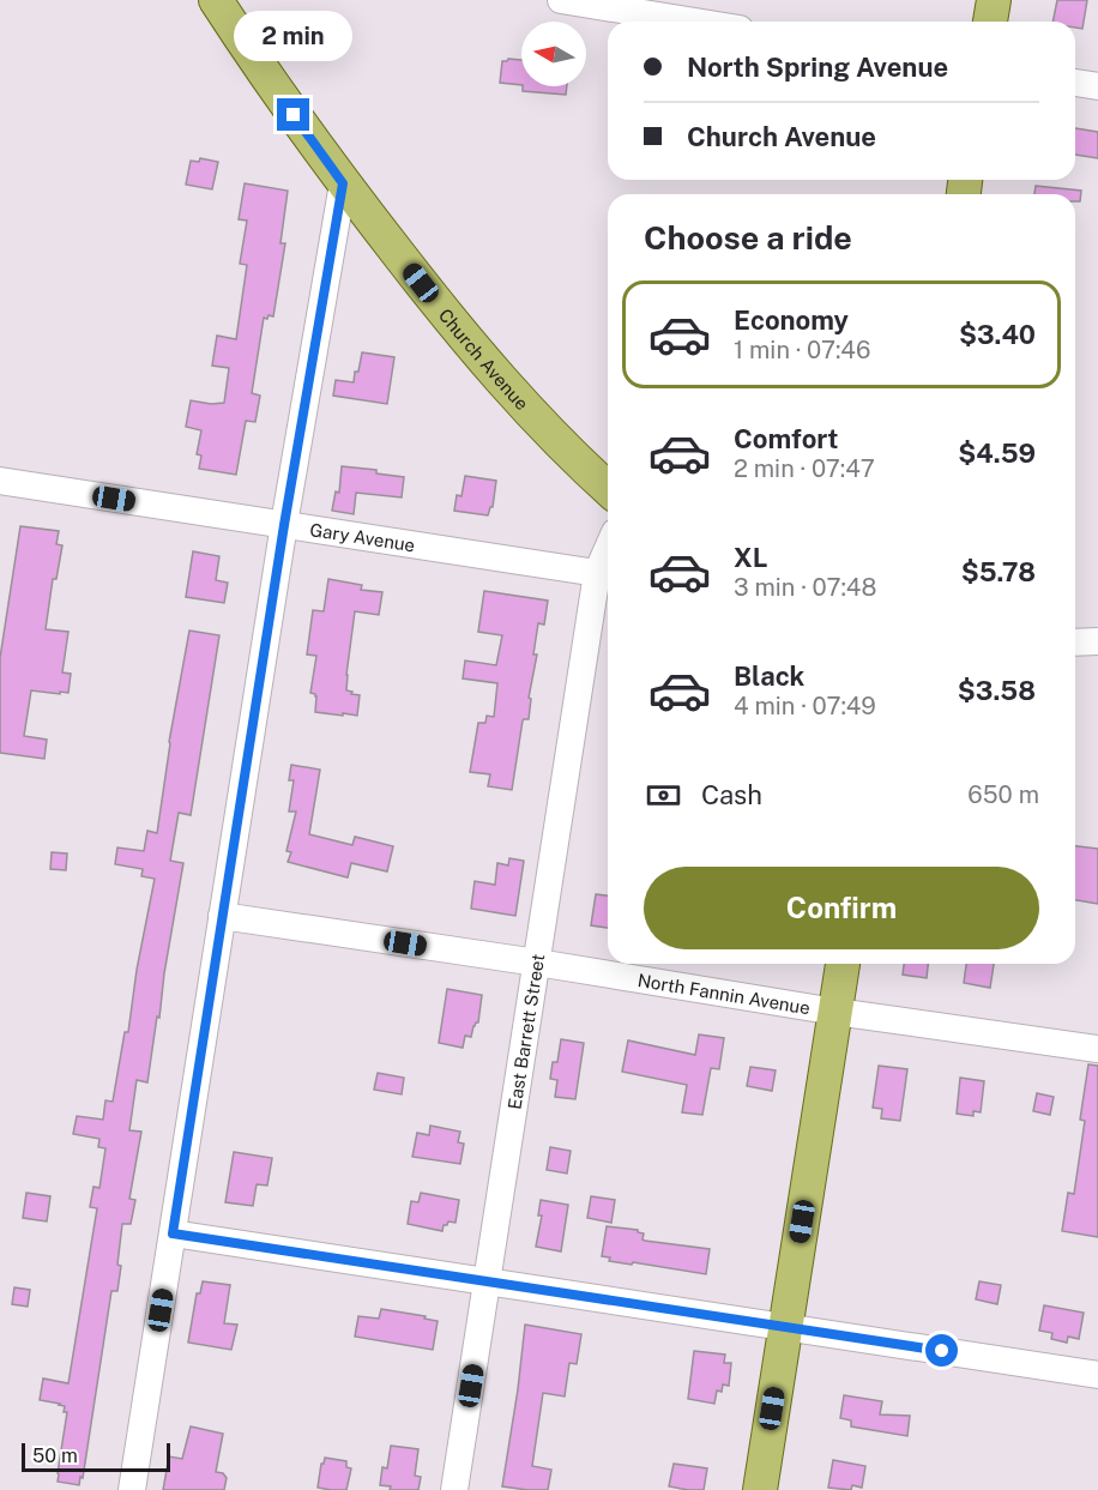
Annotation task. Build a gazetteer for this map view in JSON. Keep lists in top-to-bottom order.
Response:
{
  "streets": {
    "main road": ["Church Avenue"],
    "street": ["Gary Avenue", "North Fannin Avenue", "East Barrett Street"]
  },
  "crossings": [
    ["Gary Avenue", "East Barrett Street"],
    ["North Fannin Avenue", "East Barrett Street"]
  ],
  "scale_bar": "50 m",
  "north": "left",
  "page": {
    "bubble": "2 min",
    "banner": ["North Spring Avenue", "Church Avenue"],
    "heading": "Choose a ride",
    "list": [
      {
        "name": "Economy",
        "note": "1 min · 07:46",
        "value": "$3.40"
      },
      {
        "name": "Comfort",
        "note": "2 min · 07:47",
        "value": "$4.59"
      },
      {
        "name": "XL",
        "note": "3 min · 07:48",
        "value": "$5.78"
      },
      {
        "name": "Black",
        "note": "4 min · 07:49",
        "value": "$3.58"
      }
    ],
    "pay": ["Cash", "650 m"],
    "buttons": "Confirm",
    "scale": "50 m"
  }
}
